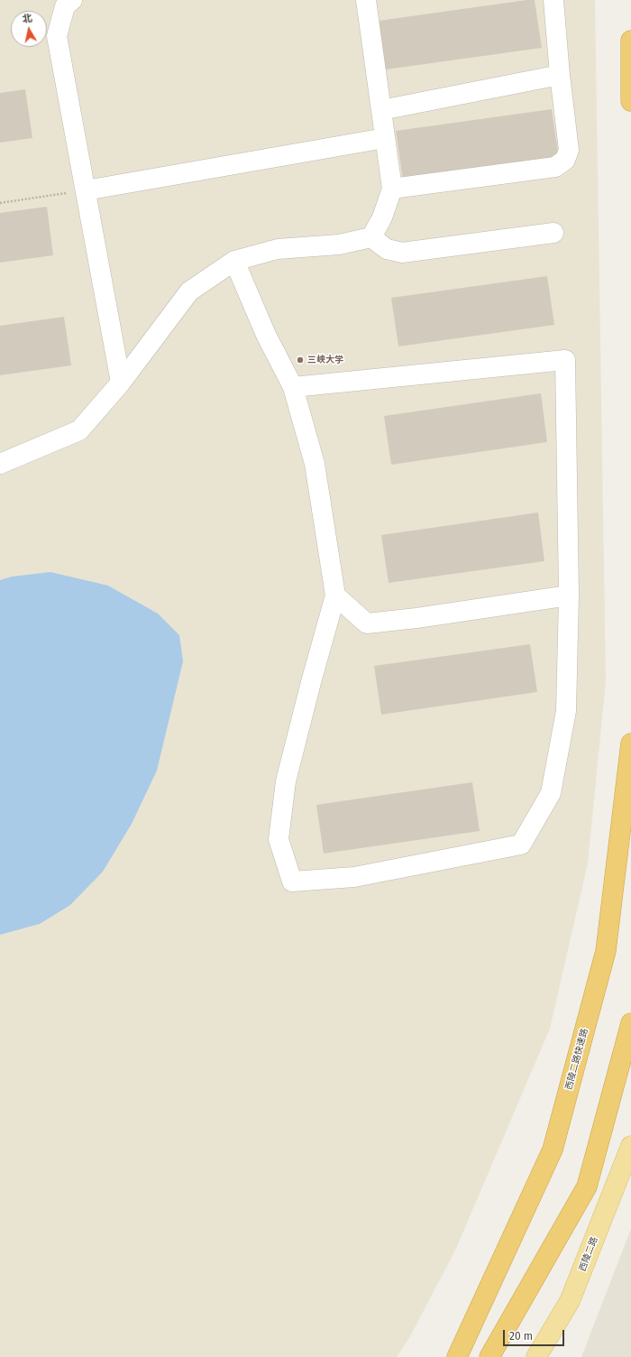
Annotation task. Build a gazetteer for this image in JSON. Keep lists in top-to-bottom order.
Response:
{
  "streets": {
    "highway": ["西陵二路快速路"],
    "main road": ["西陵二路"]
  },
  "places": ["三峡大学"],
  "scale_bar": "20 m",
  "north": "top"
}
